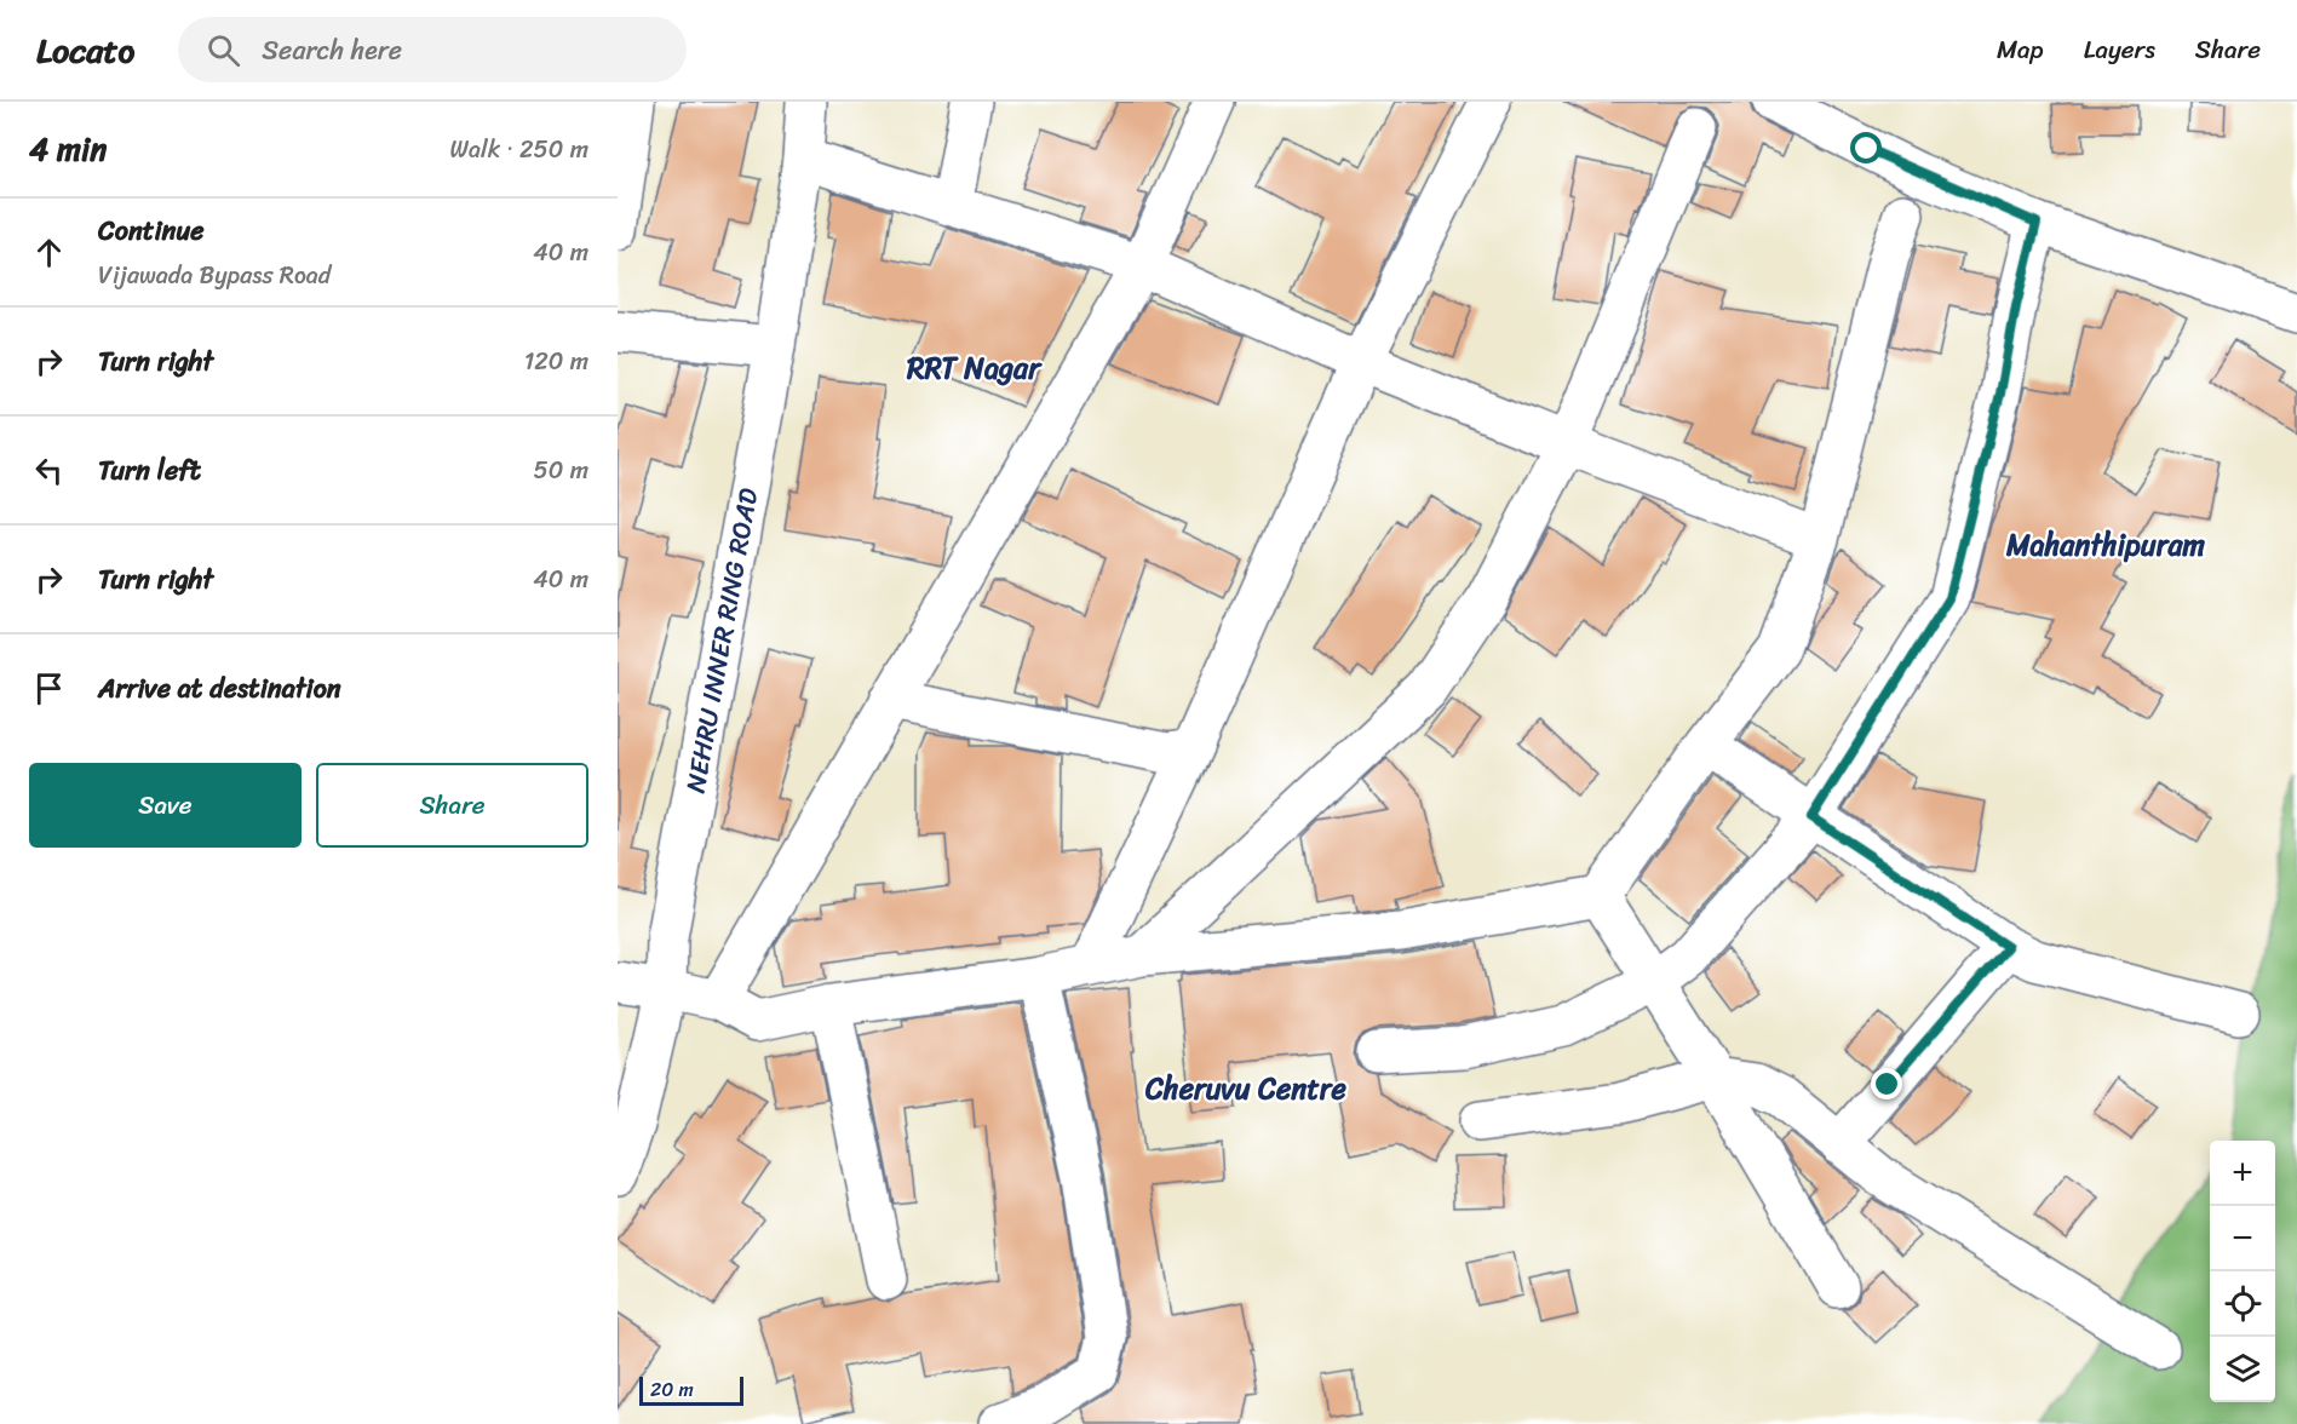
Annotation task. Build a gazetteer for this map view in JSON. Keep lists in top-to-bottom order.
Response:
{
  "streets": {
    "street": ["NEHRU INNER RING ROAD"]
  },
  "districts": ["RRT Nagar", "Mahanthipuram", "Cheruvu Centre"],
  "scale_bar": "20 m",
  "page": {
    "header": "Locato",
    "search": "Search here",
    "nav": ["Map", "Layers", "Share"],
    "heading": ["4 min", "Walk · 250 m"],
    "list": [
      ["Continue", "Vijawada Bypass Road", "40 m"],
      ["Turn right", "120 m"],
      ["Turn left", "50 m"],
      ["Turn right", "40 m"],
      "Arrive at destination"
    ],
    "buttons": ["Save", "Share"],
    "map_buttons": ["+", "−"],
    "scale": "20 m"
  }
}
